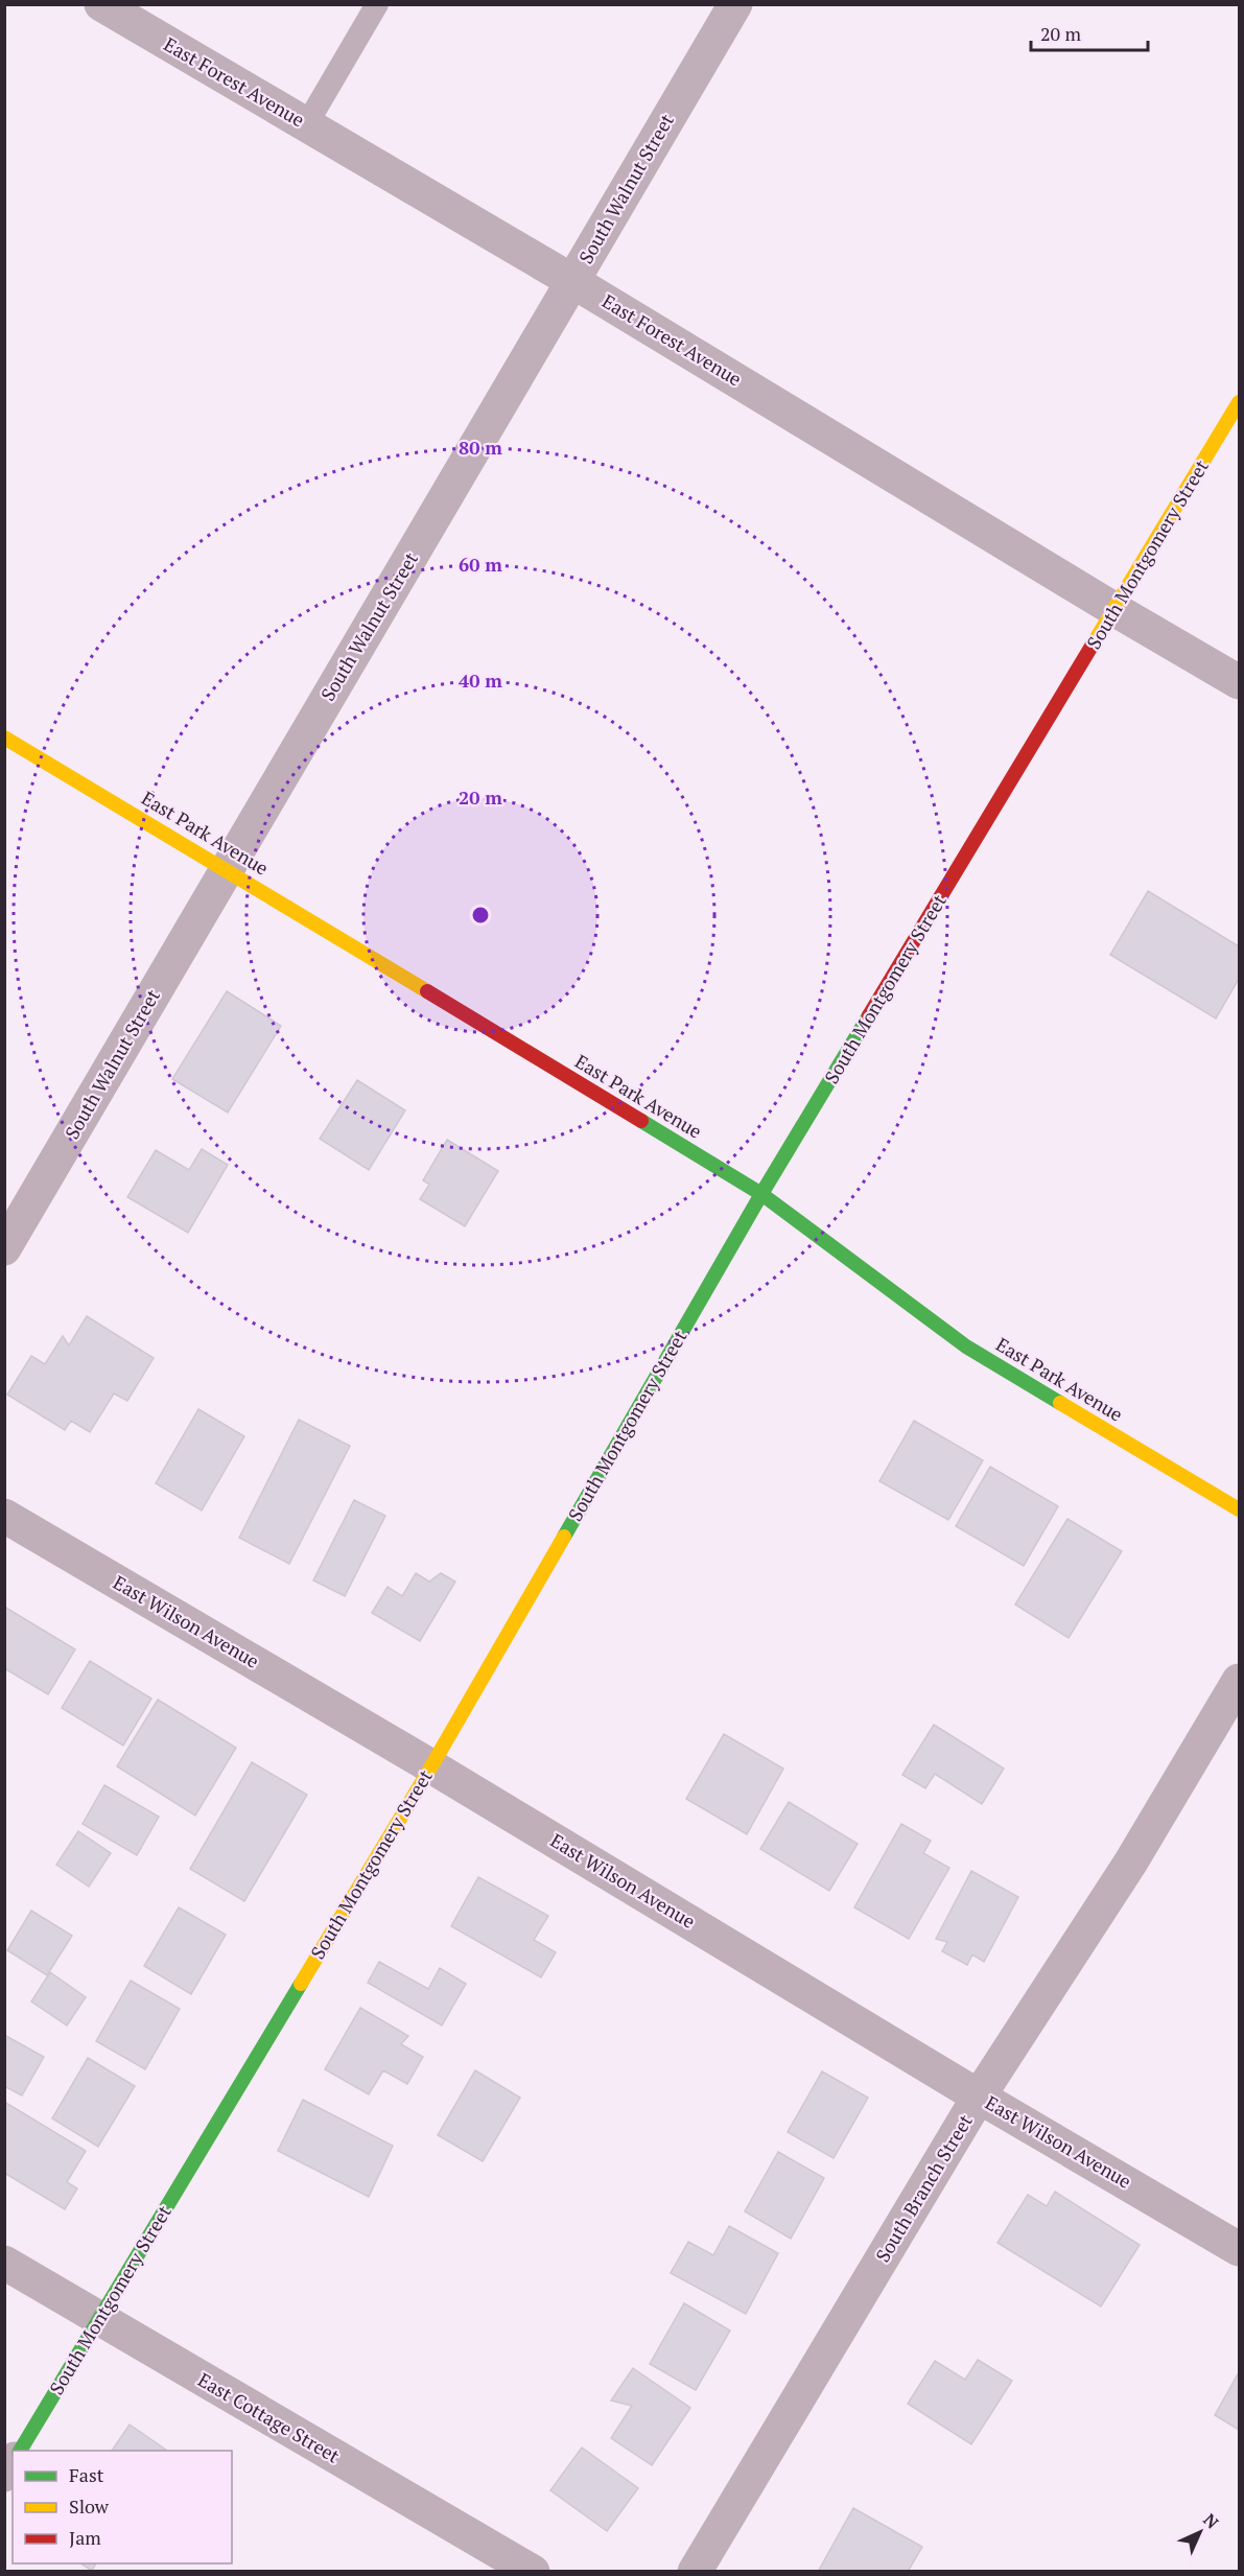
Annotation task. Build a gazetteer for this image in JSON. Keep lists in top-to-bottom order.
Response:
{
  "streets": {
    "street": [
      "East Forest Avenue",
      "South Walnut Street",
      "South Montgomery Street",
      "East Park Avenue",
      "East Wilson Avenue",
      "South Branch Street",
      "East Cottage Street"
    ]
  },
  "crossings": [
    ["East Forest Avenue", "South Walnut Street"],
    ["East Forest Avenue", "South Montgomery Street"],
    ["South Walnut Street", "East Park Avenue"],
    ["South Montgomery Street", "East Park Avenue"],
    ["South Montgomery Street", "East Wilson Avenue"],
    ["South Montgomery Street", "East Cottage Street"],
    ["East Wilson Avenue", "South Branch Street"]
  ],
  "legend": ["Fast", "Slow", "Jam"],
  "scale_bar": "20 m",
  "north": "top right",
  "rings": [
    "80 m",
    "60 m",
    "40 m",
    "20 m"
  ]
}
